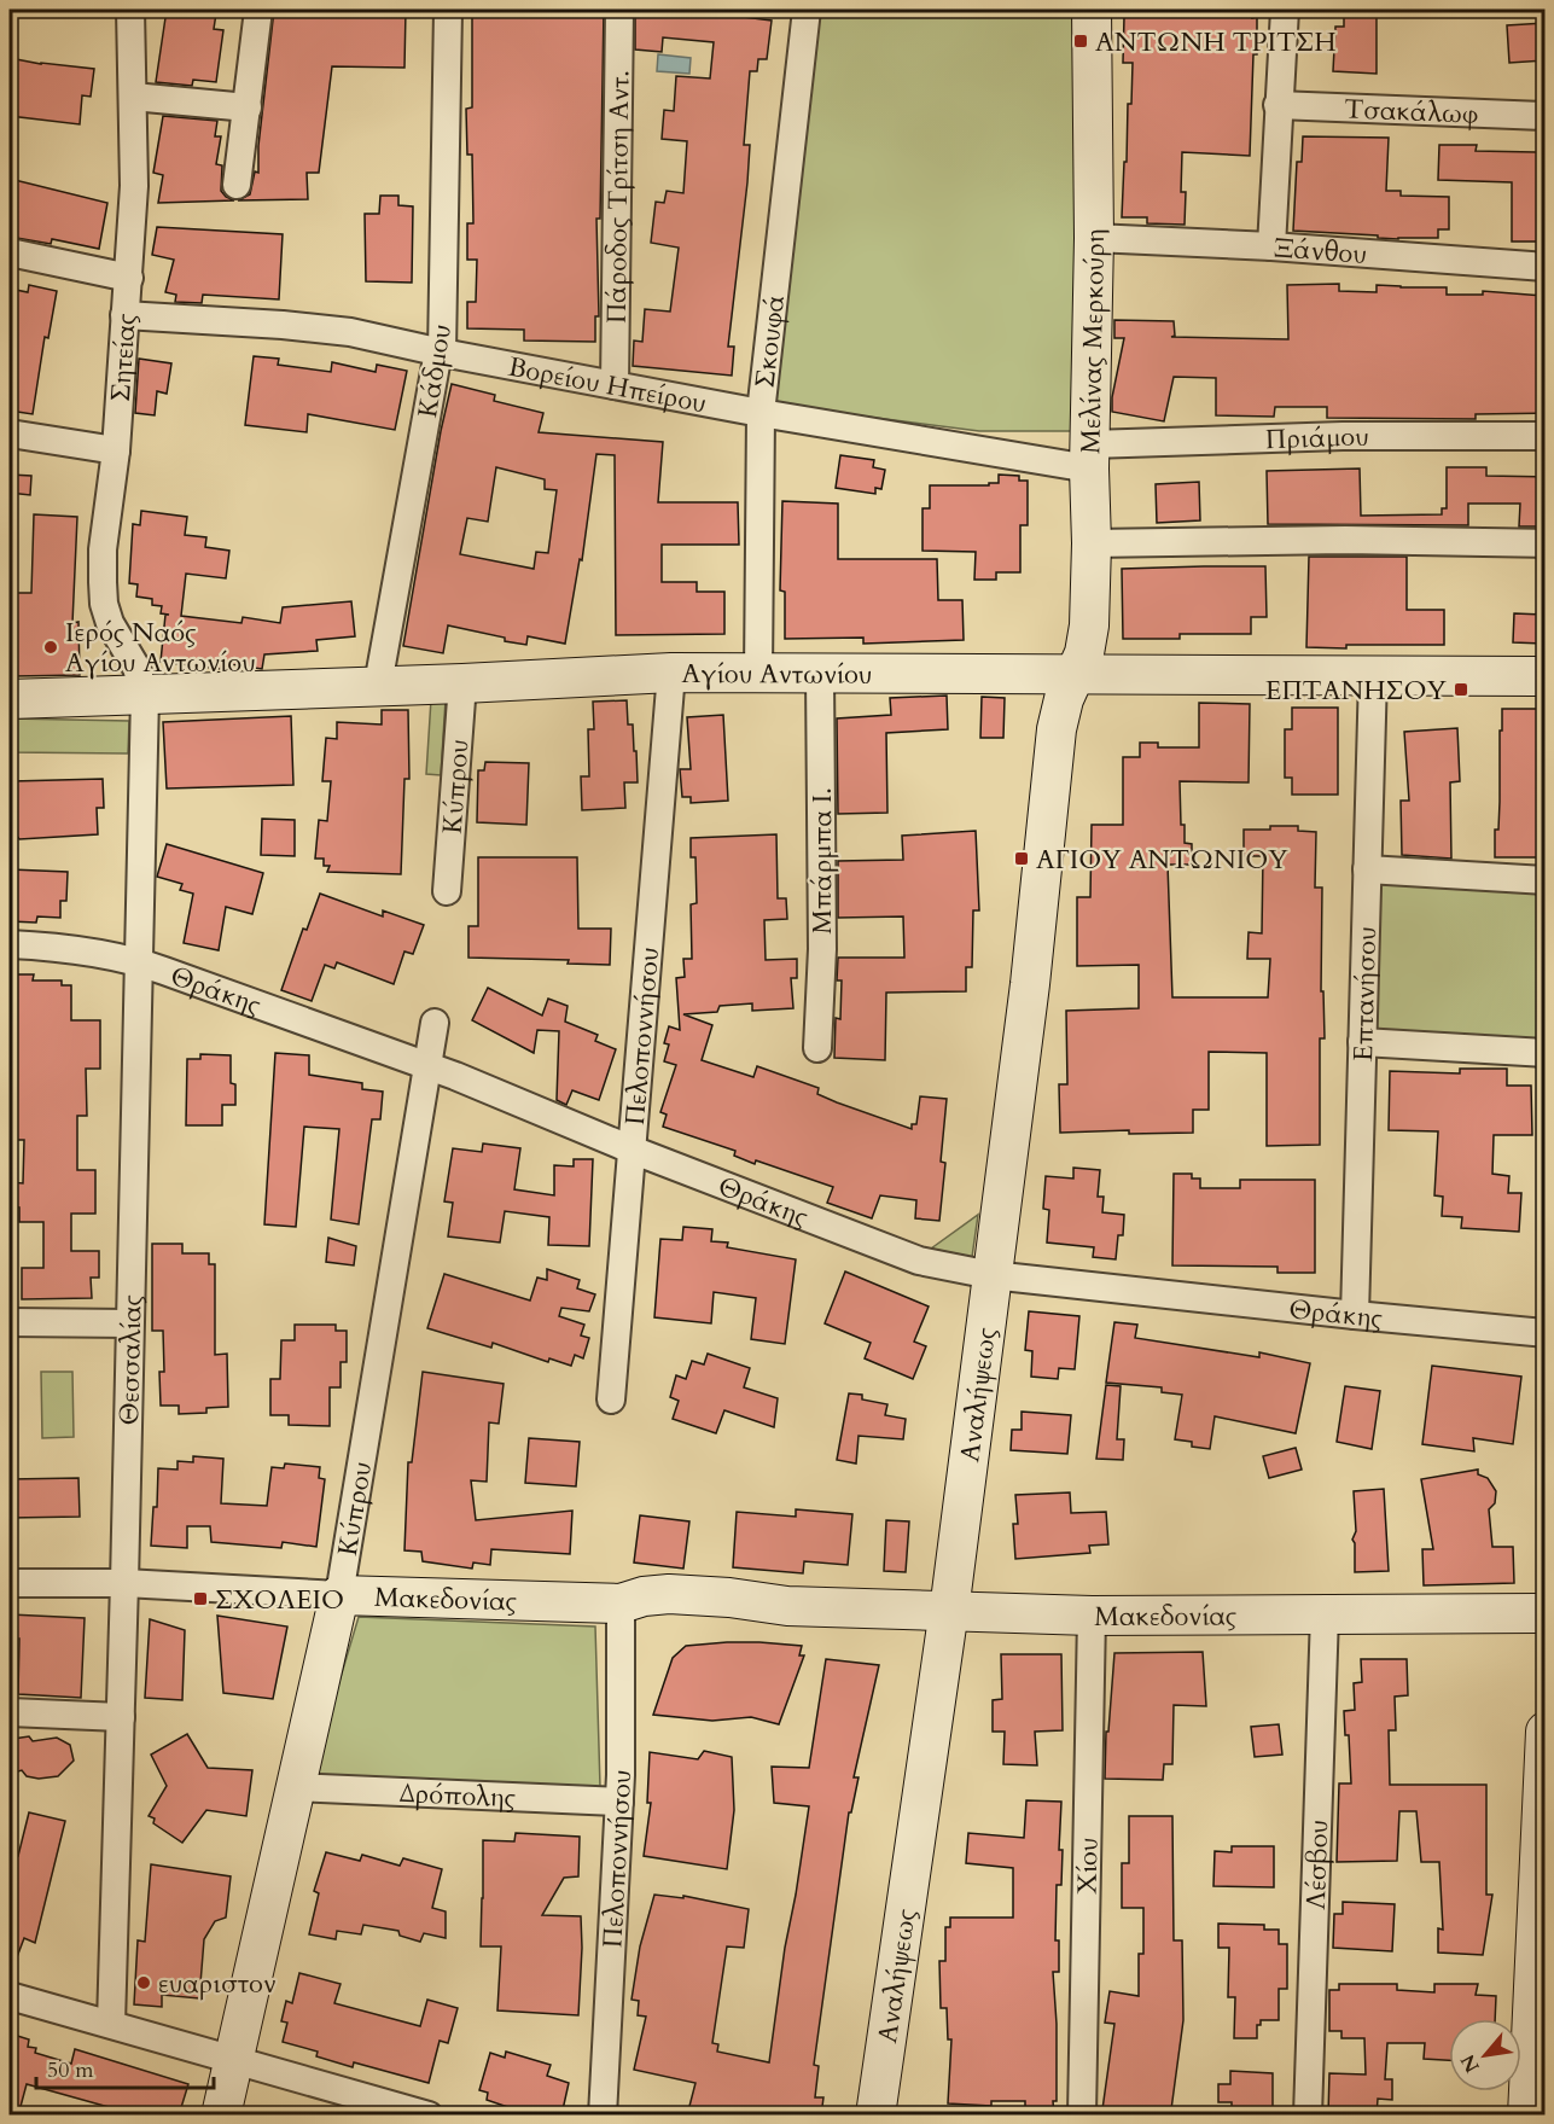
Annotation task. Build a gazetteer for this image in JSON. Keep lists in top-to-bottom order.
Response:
{
  "streets": {
    "street": [
      "Τσακάλωφ",
      "Πάροδος Τρίτση Αντ.",
      "Ξάνθου",
      "Σκουφά",
      "Μελίνας Μερκούρη",
      "Σητείας",
      "Κάδμου",
      "Βορείου Ηπείρου",
      "Πριάμου",
      "Αγίου Αντωνίου",
      "Κύπρου",
      "Μπάρμπα Ι.",
      "Θράκης",
      "Επτανήσου",
      "Πελοποννήσου",
      "Θεσσαλίας",
      "Αναλήψεως",
      "Μακεδονίας",
      "Δρόπολης",
      "Λέσβου",
      "Χίου"
    ]
  },
  "crossings": [
    ["Πάροδος Τρίτση Αντ.", "Βορείου Ηπείρου"],
    ["Ξάνθου", "Μελίνας Μερκούρη"],
    ["Σκουφά", "Βορείου Ηπείρου"],
    ["Σκουφά", "Αγίου Αντωνίου"],
    ["Μελίνας Μερκούρη", "Βορείου Ηπείρου"],
    ["Μελίνας Μερκούρη", "Πριάμου"],
    ["Μελίνας Μερκούρη", "Αγίου Αντωνίου"],
    ["Μελίνας Μερκούρη", "Αναλήψεως"],
    ["Σητείας", "Βορείου Ηπείρου"],
    ["Σητείας", "Αγίου Αντωνίου"],
    ["Σητείας", "Θεσσαλίας"],
    ["Κάδμου", "Βορείου Ηπείρου"],
    ["Κάδμου", "Αγίου Αντωνίου"],
    ["Βορείου Ηπείρου", "Πριάμου"],
    ["Αγίου Αντωνίου", "Κύπρου"],
    ["Αγίου Αντωνίου", "Μπάρμπα Ι."],
    ["Αγίου Αντωνίου", "Επτανήσου"],
    ["Αγίου Αντωνίου", "Πελοποννήσου"],
    ["Αγίου Αντωνίου", "Θεσσαλίας"],
    ["Αγίου Αντωνίου", "Αναλήψεως"],
    ["Κύπρου", "Θράκης"],
    ["Κύπρου", "Μακεδονίας"],
    ["Κύπρου", "Δρόπολης"],
    ["Θράκης", "Επτανήσου"],
    ["Θράκης", "Πελοποννήσου"],
    ["Θράκης", "Θεσσαλίας"],
    ["Θράκης", "Αναλήψεως"],
    ["Πελοποννήσου", "Μακεδονίας"],
    ["Πελοποννήσου", "Δρόπολης"],
    ["Θεσσαλίας", "Μακεδονίας"],
    ["Αναλήψεως", "Μακεδονίας"],
    ["Μακεδονίας", "Λέσβου"],
    ["Μακεδονίας", "Χίου"]
  ],
  "places": {
    "transit": [
      "ΑΝΤΩΝΗ ΤΡΙΤΣΗ",
      "ΕΠΤΑΝΗΣΟΥ",
      "ΑΓΙΟΥ ΑΝΤΩΝΙΟΥ",
      "ΣΧΟΛΕΙΟ"
    ],
    "other": ["Ιερός Ναός Αγίου Αντωνίου", "ευαριστον"]
  },
  "scale_bar": "50 m",
  "north": "bottom left"
}
